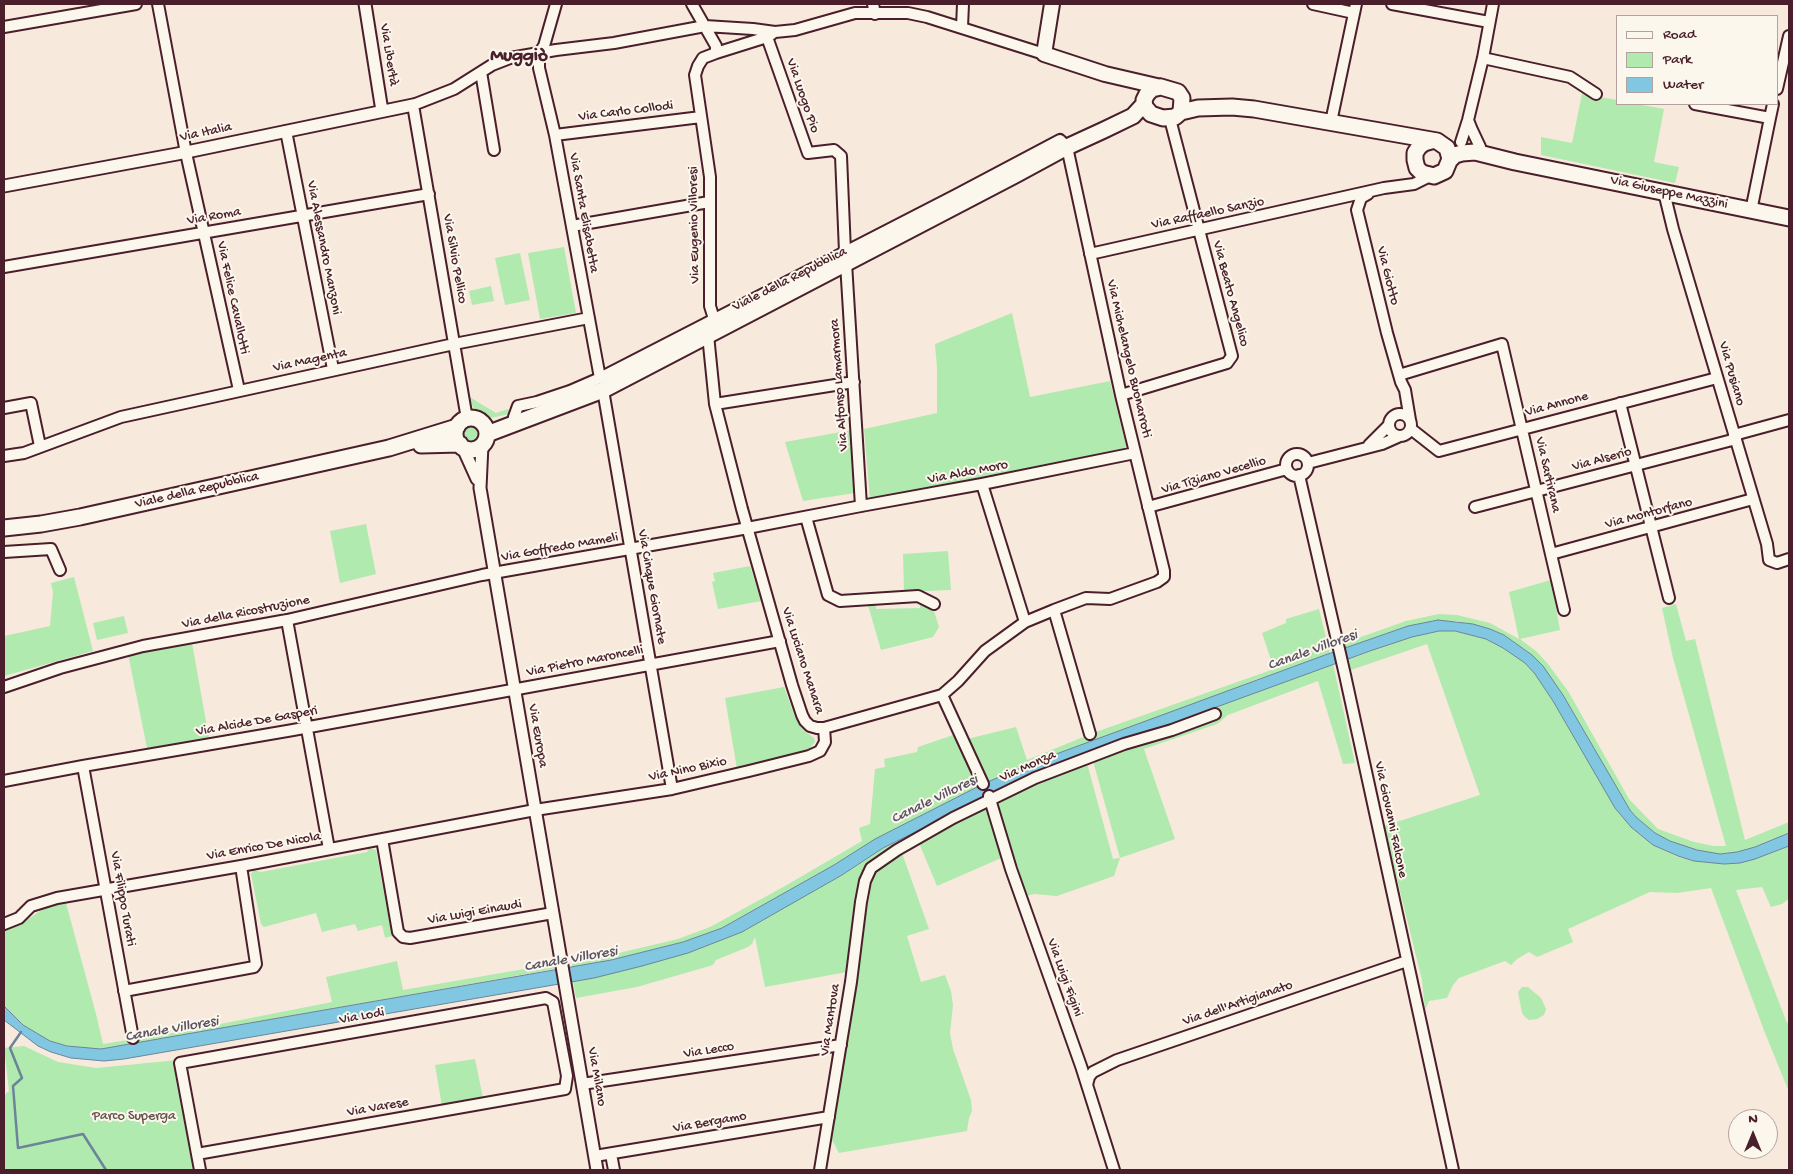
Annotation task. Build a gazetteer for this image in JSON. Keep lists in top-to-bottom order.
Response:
{
  "streets": {
    "main road": ["Via Giuseppe Mazzini", "Viale della Repubblica"],
    "street": [
      "Via Libertà",
      "Via Luogo Pio",
      "Via Carlo Collodi",
      "Via Italia",
      "Via Santa Elisabetta",
      "Via Raffaello Sanzio",
      "Via Roma",
      "Via Eugenio Villoresi",
      "Via Alessandro Manzoni",
      "Via Silvio Pellico",
      "Via Giotto",
      "Via Beato Angelico",
      "Via Felice Cavallotti",
      "Via Michelangelo Buonarroti",
      "Via Magenta",
      "Via Pusiano",
      "Via Alfonso Lamarmora",
      "Via Annone",
      "Via Alserio",
      "Via Aldo Moro",
      "Via Sartirana",
      "Via Tiziano Vecellio",
      "Via Montorfano",
      "Via Goffredo Mameli",
      "Via Cinque Giornate",
      "Via della Ricostruzione",
      "Via Luciano Manara",
      "Via Pietro Maroncelli",
      "Via Alcide De Gasperi",
      "Via Europa",
      "Via Monza",
      "Via Nino Bixio",
      "Via Giovanni Falcone",
      "Via Enrico De Nicola",
      "Via Filippo Turati",
      "Via Luigi Einaudi",
      "Via Luigi Figini",
      "Via dell'Artigianato",
      "Via Lodi",
      "Via Mantova",
      "Via Lecco",
      "Via Milano",
      "Via Varese",
      "Via Bergamo"
    ]
  },
  "crossings": [
    ["Via Libertà", "Via Italia"],
    ["Via Luogo Pio", "Viale della Repubblica"],
    ["Via Luogo Pio", "Via Alfonso Lamarmora"],
    ["Via Carlo Collodi", "Via Santa Elisabetta"],
    ["Via Carlo Collodi", "Via Eugenio Villoresi"],
    ["Via Italia", "Via Alessandro Manzoni"],
    ["Via Italia", "Via Silvio Pellico"],
    ["Via Italia", "Via Felice Cavallotti"],
    ["Via Giuseppe Mazzini", "Via Raffaello Sanzio"],
    ["Via Giuseppe Mazzini", "Viale della Repubblica"],
    ["Via Giuseppe Mazzini", "Via Beato Angelico"],
    ["Via Giuseppe Mazzini", "Via Pusiano"],
    ["Via Santa Elisabetta", "Viale della Repubblica"],
    ["Via Santa Elisabetta", "Via Magenta"],
    ["Via Santa Elisabetta", "Via Cinque Giornate"],
    ["Via Raffaello Sanzio", "Via Beato Angelico"],
    ["Via Raffaello Sanzio", "Via Michelangelo Buonarroti"],
    ["Via Roma", "Via Alessandro Manzoni"],
    ["Via Roma", "Via Silvio Pellico"],
    ["Via Roma", "Via Felice Cavallotti"],
    ["Via Eugenio Villoresi", "Viale della Repubblica"],
    ["Via Alessandro Manzoni", "Via Magenta"],
    ["Via Silvio Pellico", "Viale della Repubblica"],
    ["Via Silvio Pellico", "Via Magenta"],
    ["Via Silvio Pellico", "Via Europa"],
    ["Via Giotto", "Via Annone"],
    ["Via Giotto", "Via Sartirana"],
    ["Via Giotto", "Via Tiziano Vecellio"],
    ["Viale della Repubblica", "Via Beato Angelico"],
    ["Viale della Repubblica", "Via Michelangelo Buonarroti"],
    ["Viale della Repubblica", "Via Alfonso Lamarmora"],
    ["Viale della Repubblica", "Via Cinque Giornate"],
    ["Viale della Repubblica", "Via Luciano Manara"],
    ["Viale della Repubblica", "Via Europa"],
    ["Via Beato Angelico", "Via Michelangelo Buonarroti"],
    ["Via Felice Cavallotti", "Via Magenta"],
    ["Via Michelangelo Buonarroti", "Via Aldo Moro"],
    ["Via Michelangelo Buonarroti", "Via Tiziano Vecellio"],
    ["Via Michelangelo Buonarroti", "Via Luciano Manara"],
    ["Via Pusiano", "Via Annone"],
    ["Via Pusiano", "Via Alserio"],
    ["Via Pusiano", "Via Montorfano"],
    ["Via Alfonso Lamarmora", "Via Aldo Moro"],
    ["Via Annone", "Via Sartirana"],
    ["Via Annone", "Via Tiziano Vecellio"],
    ["Via Alserio", "Via Sartirana"],
    ["Via Aldo Moro", "Via Goffredo Mameli"],
    ["Via Aldo Moro", "Via Luciano Manara"],
    ["Via Sartirana", "Via Montorfano"],
    ["Via Tiziano Vecellio", "Via Giovanni Falcone"],
    ["Via Goffredo Mameli", "Via Cinque Giornate"],
    ["Via Goffredo Mameli", "Via della Ricostruzione"],
    ["Via Goffredo Mameli", "Via Luciano Manara"],
    ["Via Goffredo Mameli", "Via Europa"],
    ["Via Cinque Giornate", "Via Pietro Maroncelli"],
    ["Via Cinque Giornate", "Via Nino Bixio"],
    ["Via della Ricostruzione", "Via Europa"],
    ["Via Luciano Manara", "Via Pietro Maroncelli"],
    ["Via Luciano Manara", "Via Nino Bixio"],
    ["Via Pietro Maroncelli", "Via Alcide De Gasperi"],
    ["Via Pietro Maroncelli", "Via Europa"],
    ["Via Alcide De Gasperi", "Via Europa"],
    ["Via Alcide De Gasperi", "Via Filippo Turati"],
    ["Via Europa", "Via Nino Bixio"],
    ["Via Europa", "Via Enrico De Nicola"],
    ["Via Europa", "Via Luigi Einaudi"],
    ["Via Europa", "Via Milano"],
    ["Via Monza", "Via Luigi Figini"],
    ["Via Monza", "Via Mantova"],
    ["Via Nino Bixio", "Via Enrico De Nicola"],
    ["Via Giovanni Falcone", "Via dell'Artigianato"],
    ["Via Enrico De Nicola", "Via Filippo Turati"],
    ["Via Enrico De Nicola", "Via Luigi Einaudi"],
    ["Via Luigi Figini", "Via dell'Artigianato"],
    ["Via Lodi", "Via Varese"],
    ["Via Mantova", "Via Lecco"],
    ["Via Mantova", "Via Bergamo"],
    ["Via Lecco", "Via Milano"],
    ["Via Milano", "Via Bergamo"]
  ],
  "districts": ["Muggiò"],
  "water": ["Canale Villoresi"],
  "parks": ["Parco Superga"],
  "legend": ["Road", "Park", "Water"],
  "north": "top"
}
